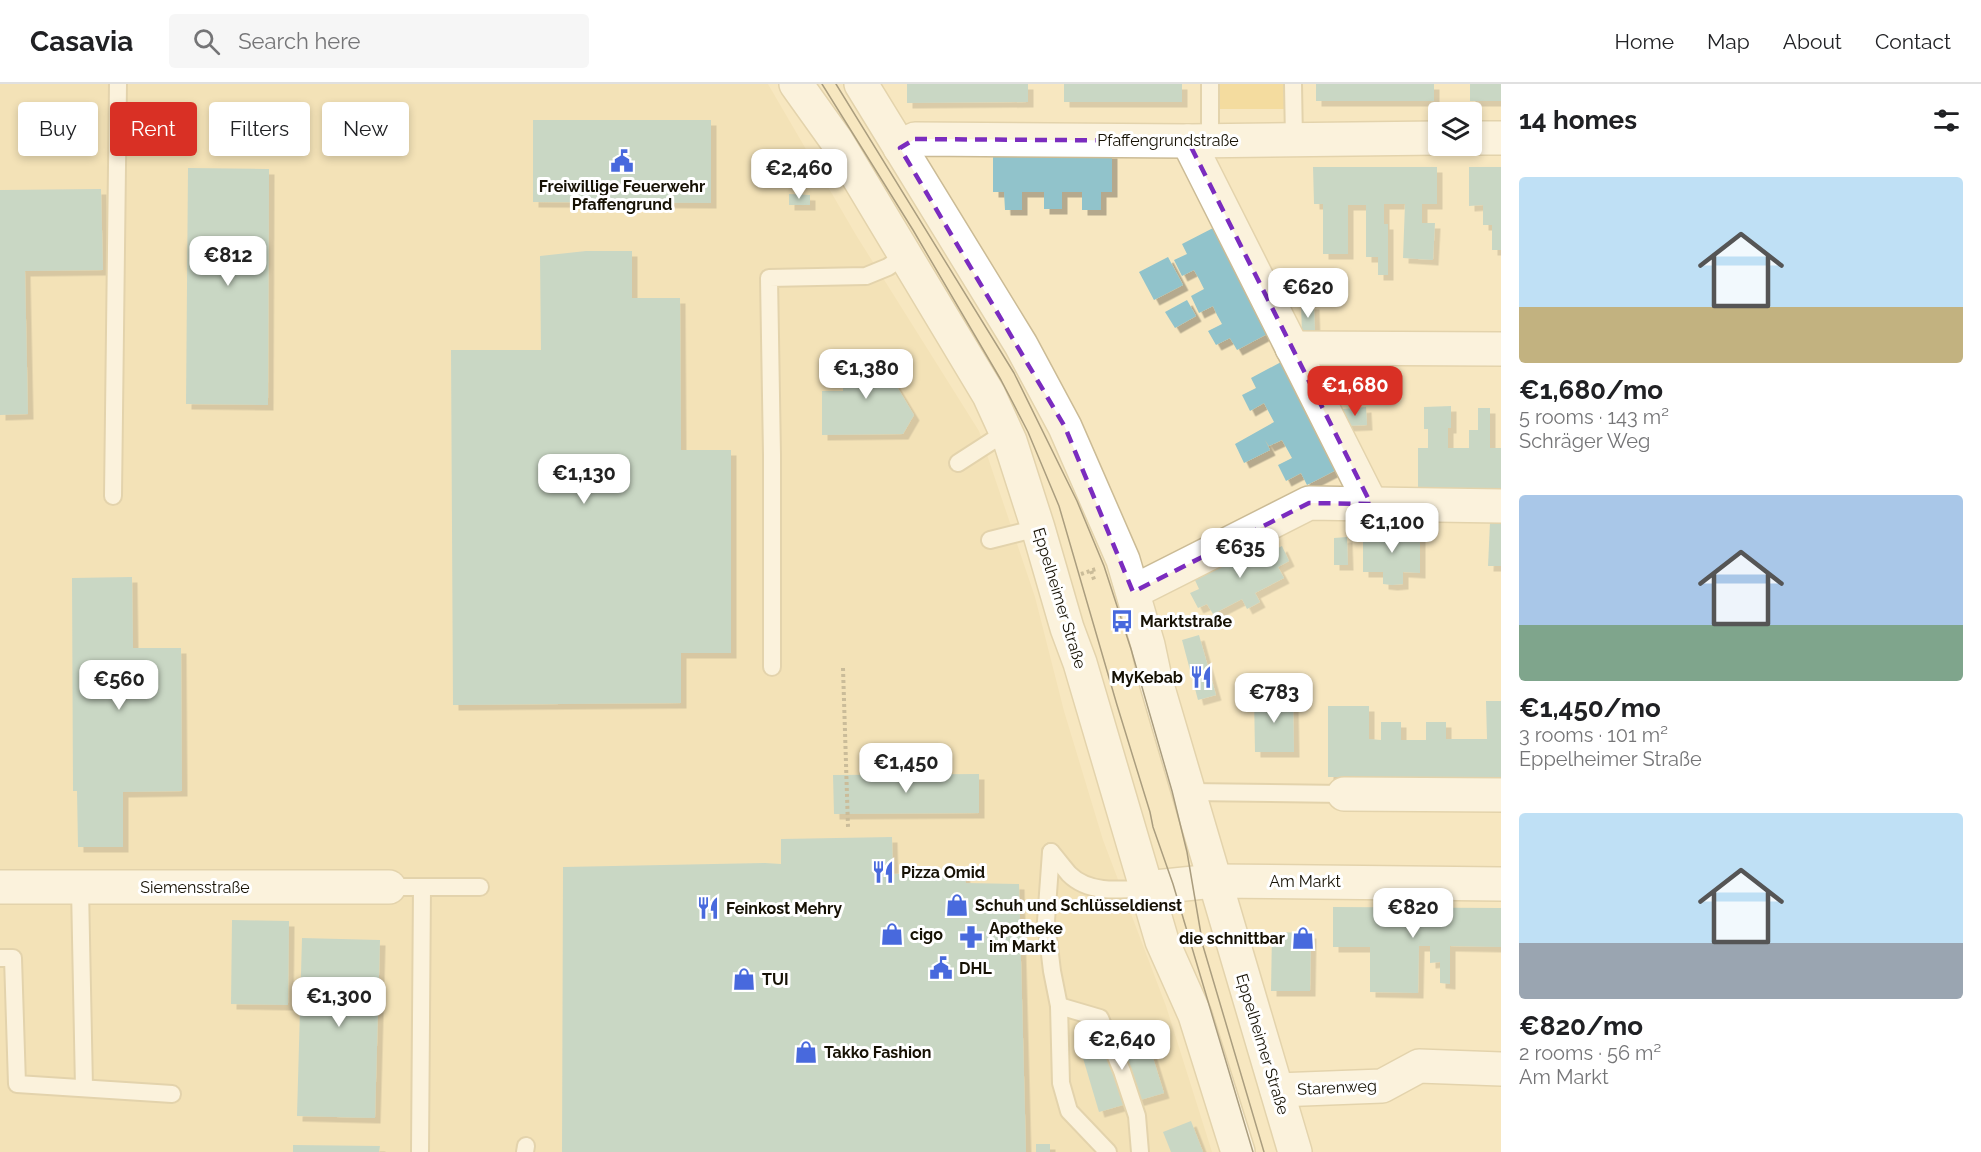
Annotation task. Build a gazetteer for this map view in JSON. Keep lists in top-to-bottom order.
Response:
{
  "streets": {
    "street": [
      "Pfaffengrundstraße",
      "Eppelheimer Straße",
      "Am Markt",
      "Siemensstraße",
      "Starenweg"
    ]
  },
  "crossings": [
    ["Pfaffengrundstraße", "Eppelheimer Straße"],
    ["Eppelheimer Straße", "Am Markt"],
    ["Eppelheimer Straße", "Starenweg"]
  ],
  "places": {
    "public building": ["Freiwillige Feuerwehr Pfaffengrund", "DHL"],
    "bus stop": ["Marktstraße"],
    "restaurant": ["MyKebab", "Pizza Omid", "Feinkost Mehry"],
    "shop": [
      "Schuh und Schlüsseldienst",
      "cigo",
      "die schnittbar",
      "TUI",
      "Takko Fashion"
    ],
    "pharmacy": ["Apotheke im Markt"]
  },
  "page": {
    "header": "Casavia",
    "search": "Search here",
    "nav": [
      "Home",
      "Map",
      "About",
      "Contact"
    ],
    "heading": "14 homes",
    "chip": [
      "Buy",
      "Rent",
      "Filters",
      "New"
    ],
    "price": [
      "€2,460",
      "€812",
      "€620",
      "€1,380",
      "€1,680",
      "€1,130",
      "€1,100",
      "€635",
      "€560",
      "€783",
      "€1,450",
      "€820",
      "€1,300",
      "€2,640"
    ],
    "list": [
      {
        "name": "€1,680/mo",
        "note": "5 rooms · 143 m² · Schräger Weg"
      },
      {
        "name": "€1,450/mo",
        "note": "3 rooms · 101 m² · Eppelheimer Straße"
      },
      {
        "name": "€820/mo",
        "note": "2 rooms · 56 m² · Am Markt"
      }
    ]
  }
}
